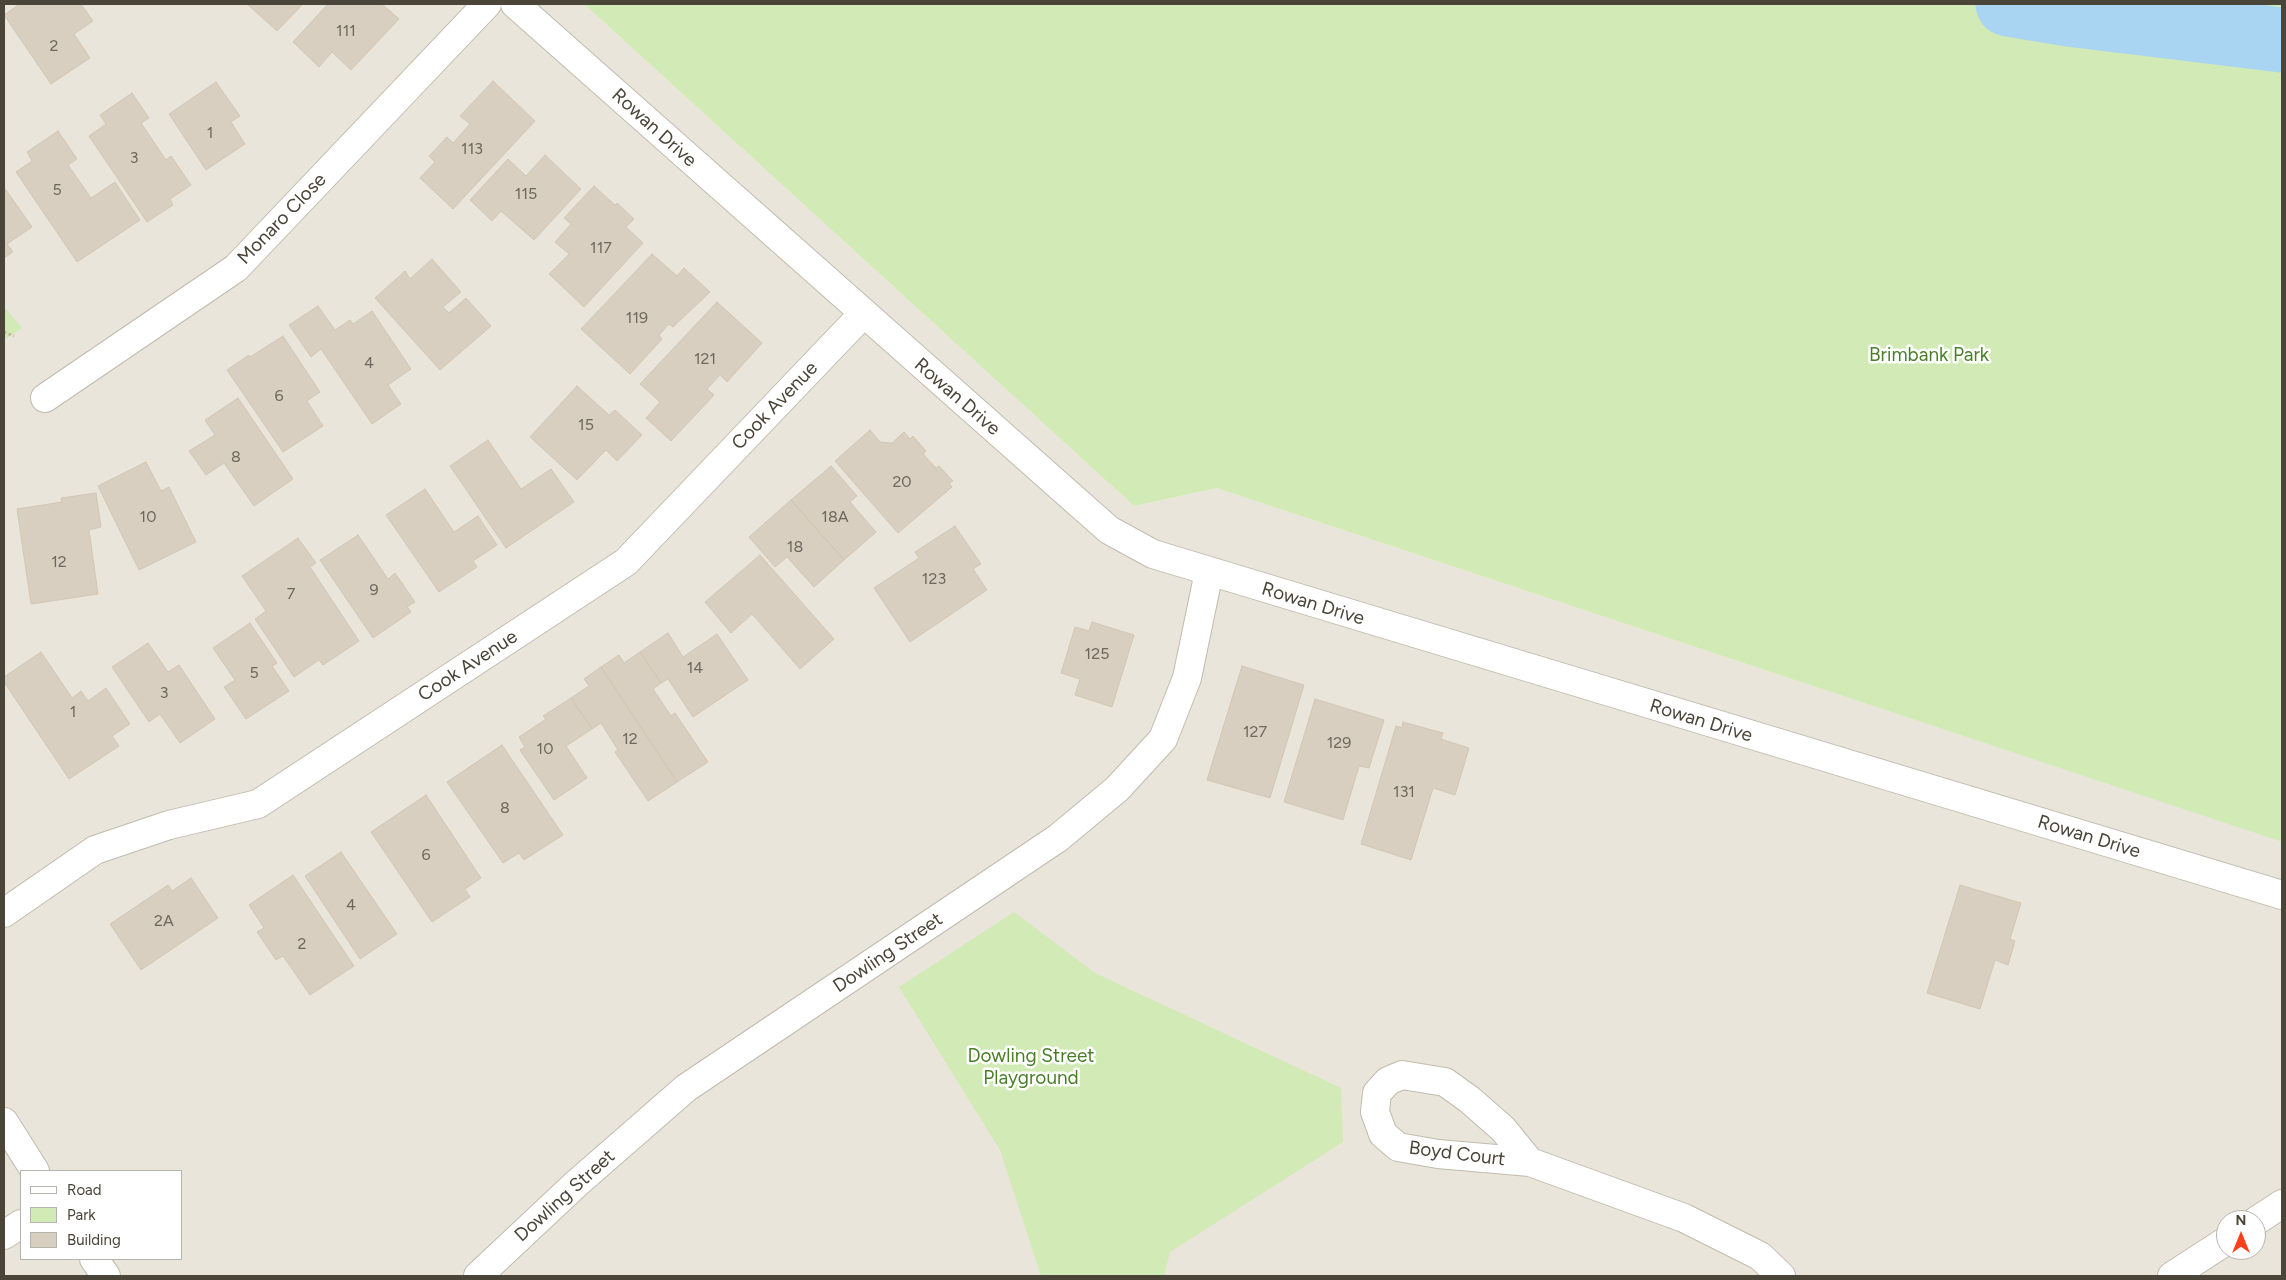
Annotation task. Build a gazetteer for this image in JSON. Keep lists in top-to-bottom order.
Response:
{
  "streets": {
    "street": [
      "Rowan Drive",
      "Monaro Close",
      "Cook Avenue",
      "Dowling Street",
      "Boyd Court"
    ]
  },
  "crossings": [
    ["Rowan Drive", "Cook Avenue"],
    ["Rowan Drive", "Dowling Street"]
  ],
  "parks": ["Brimbank Park", "Dowling Street Playground"],
  "house_numbers": [
    "111",
    "2",
    "1",
    "113",
    "3",
    "5",
    "115",
    "117",
    "119",
    "121",
    "4",
    "6",
    "15",
    "8",
    "20",
    "10",
    "18A",
    "18",
    "12",
    "123",
    "9",
    "7",
    "125",
    "14",
    "5",
    "3",
    "1",
    "127",
    "12",
    "129",
    "10",
    "131",
    "8",
    "6",
    "4",
    "2A",
    "2"
  ],
  "legend": ["Road", "Park", "Building"],
  "north": "top"
}
